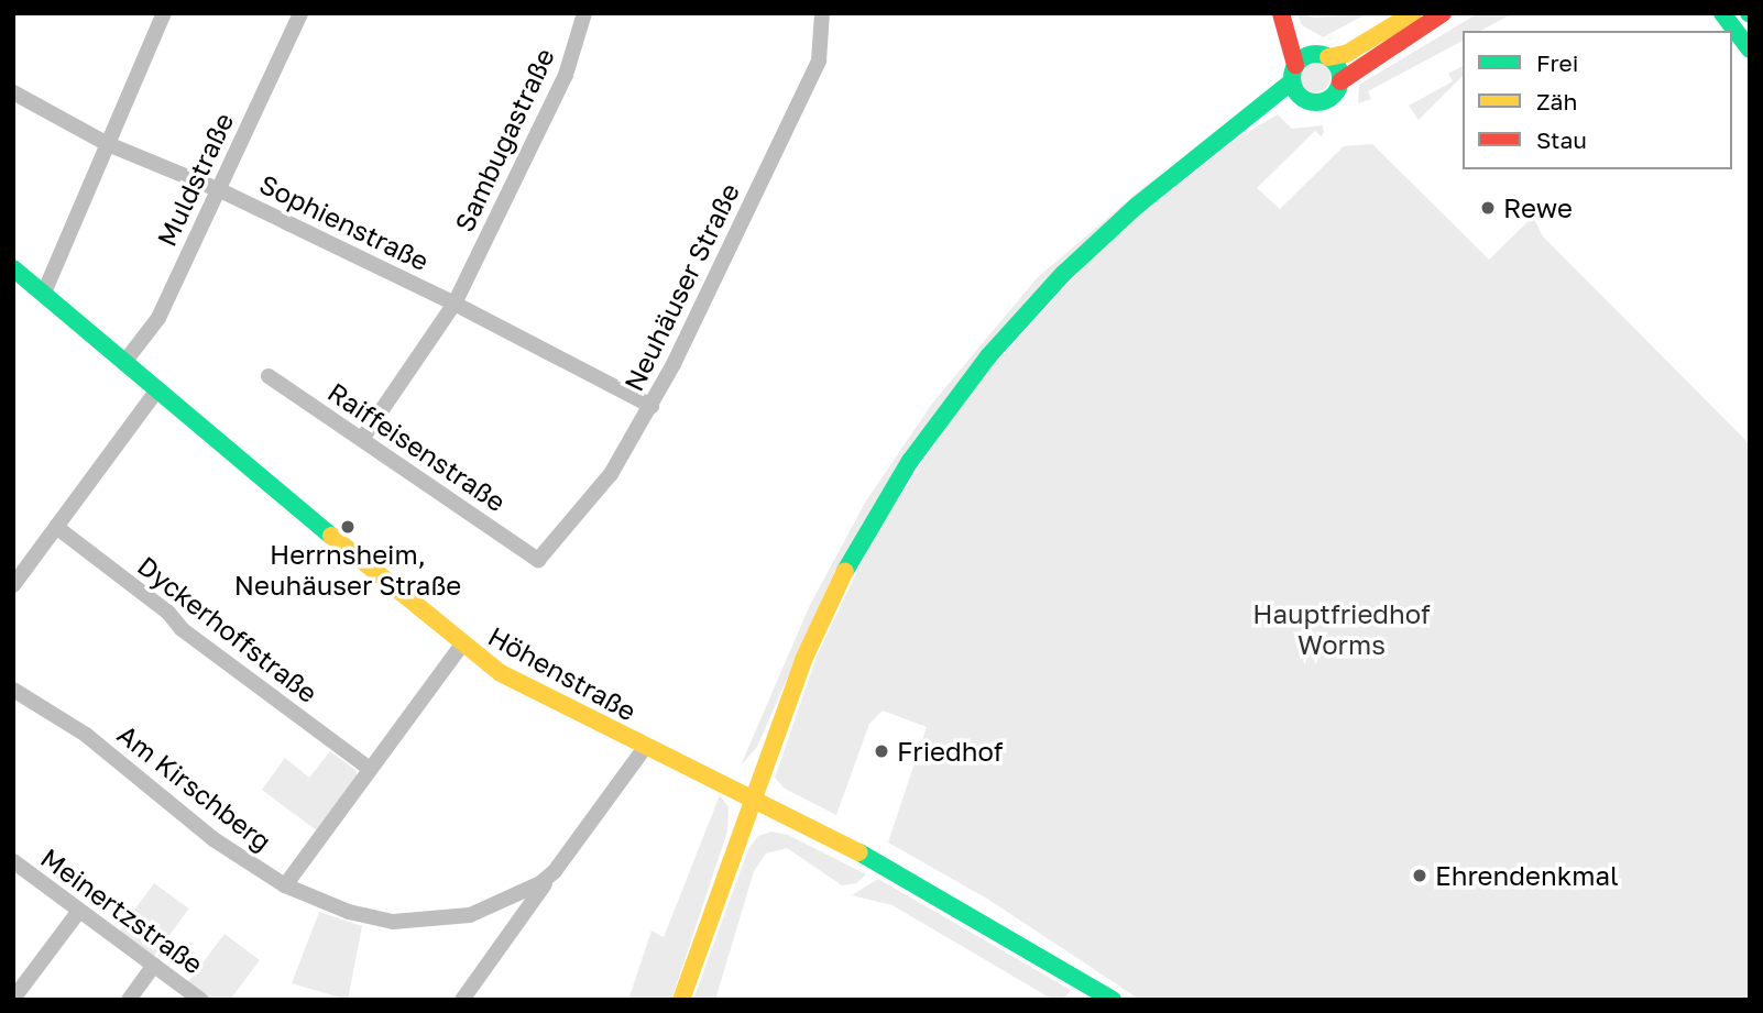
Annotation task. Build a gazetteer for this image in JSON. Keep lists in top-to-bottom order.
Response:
{
  "streets": {
    "main road": ["Höhenstraße"],
    "street": [
      "Sambugastraße",
      "Muldstraße",
      "Sophienstraße",
      "Neuhäuser Straße",
      "Raiffeisenstraße",
      "Dyckerhoffstraße",
      "Am Kirschberg",
      "Meinertzstraße"
    ]
  },
  "crossings": [
    ["Sambugastraße", "Sophienstraße"],
    ["Sambugastraße", "Raiffeisenstraße"],
    ["Muldstraße", "Sophienstraße"],
    ["Muldstraße", "Höhenstraße"],
    ["Sophienstraße", "Neuhäuser Straße"],
    ["Neuhäuser Straße", "Raiffeisenstraße"],
    ["Höhenstraße", "Am Kirschberg"]
  ],
  "parks": ["Hauptfriedhof Worms"],
  "places": [
    "Rewe",
    "Herrnsheim, Neuhäuser Straße",
    "Friedhof",
    "Ehrendenkmal"
  ],
  "legend": ["Frei", "Zäh", "Stau"]
}
